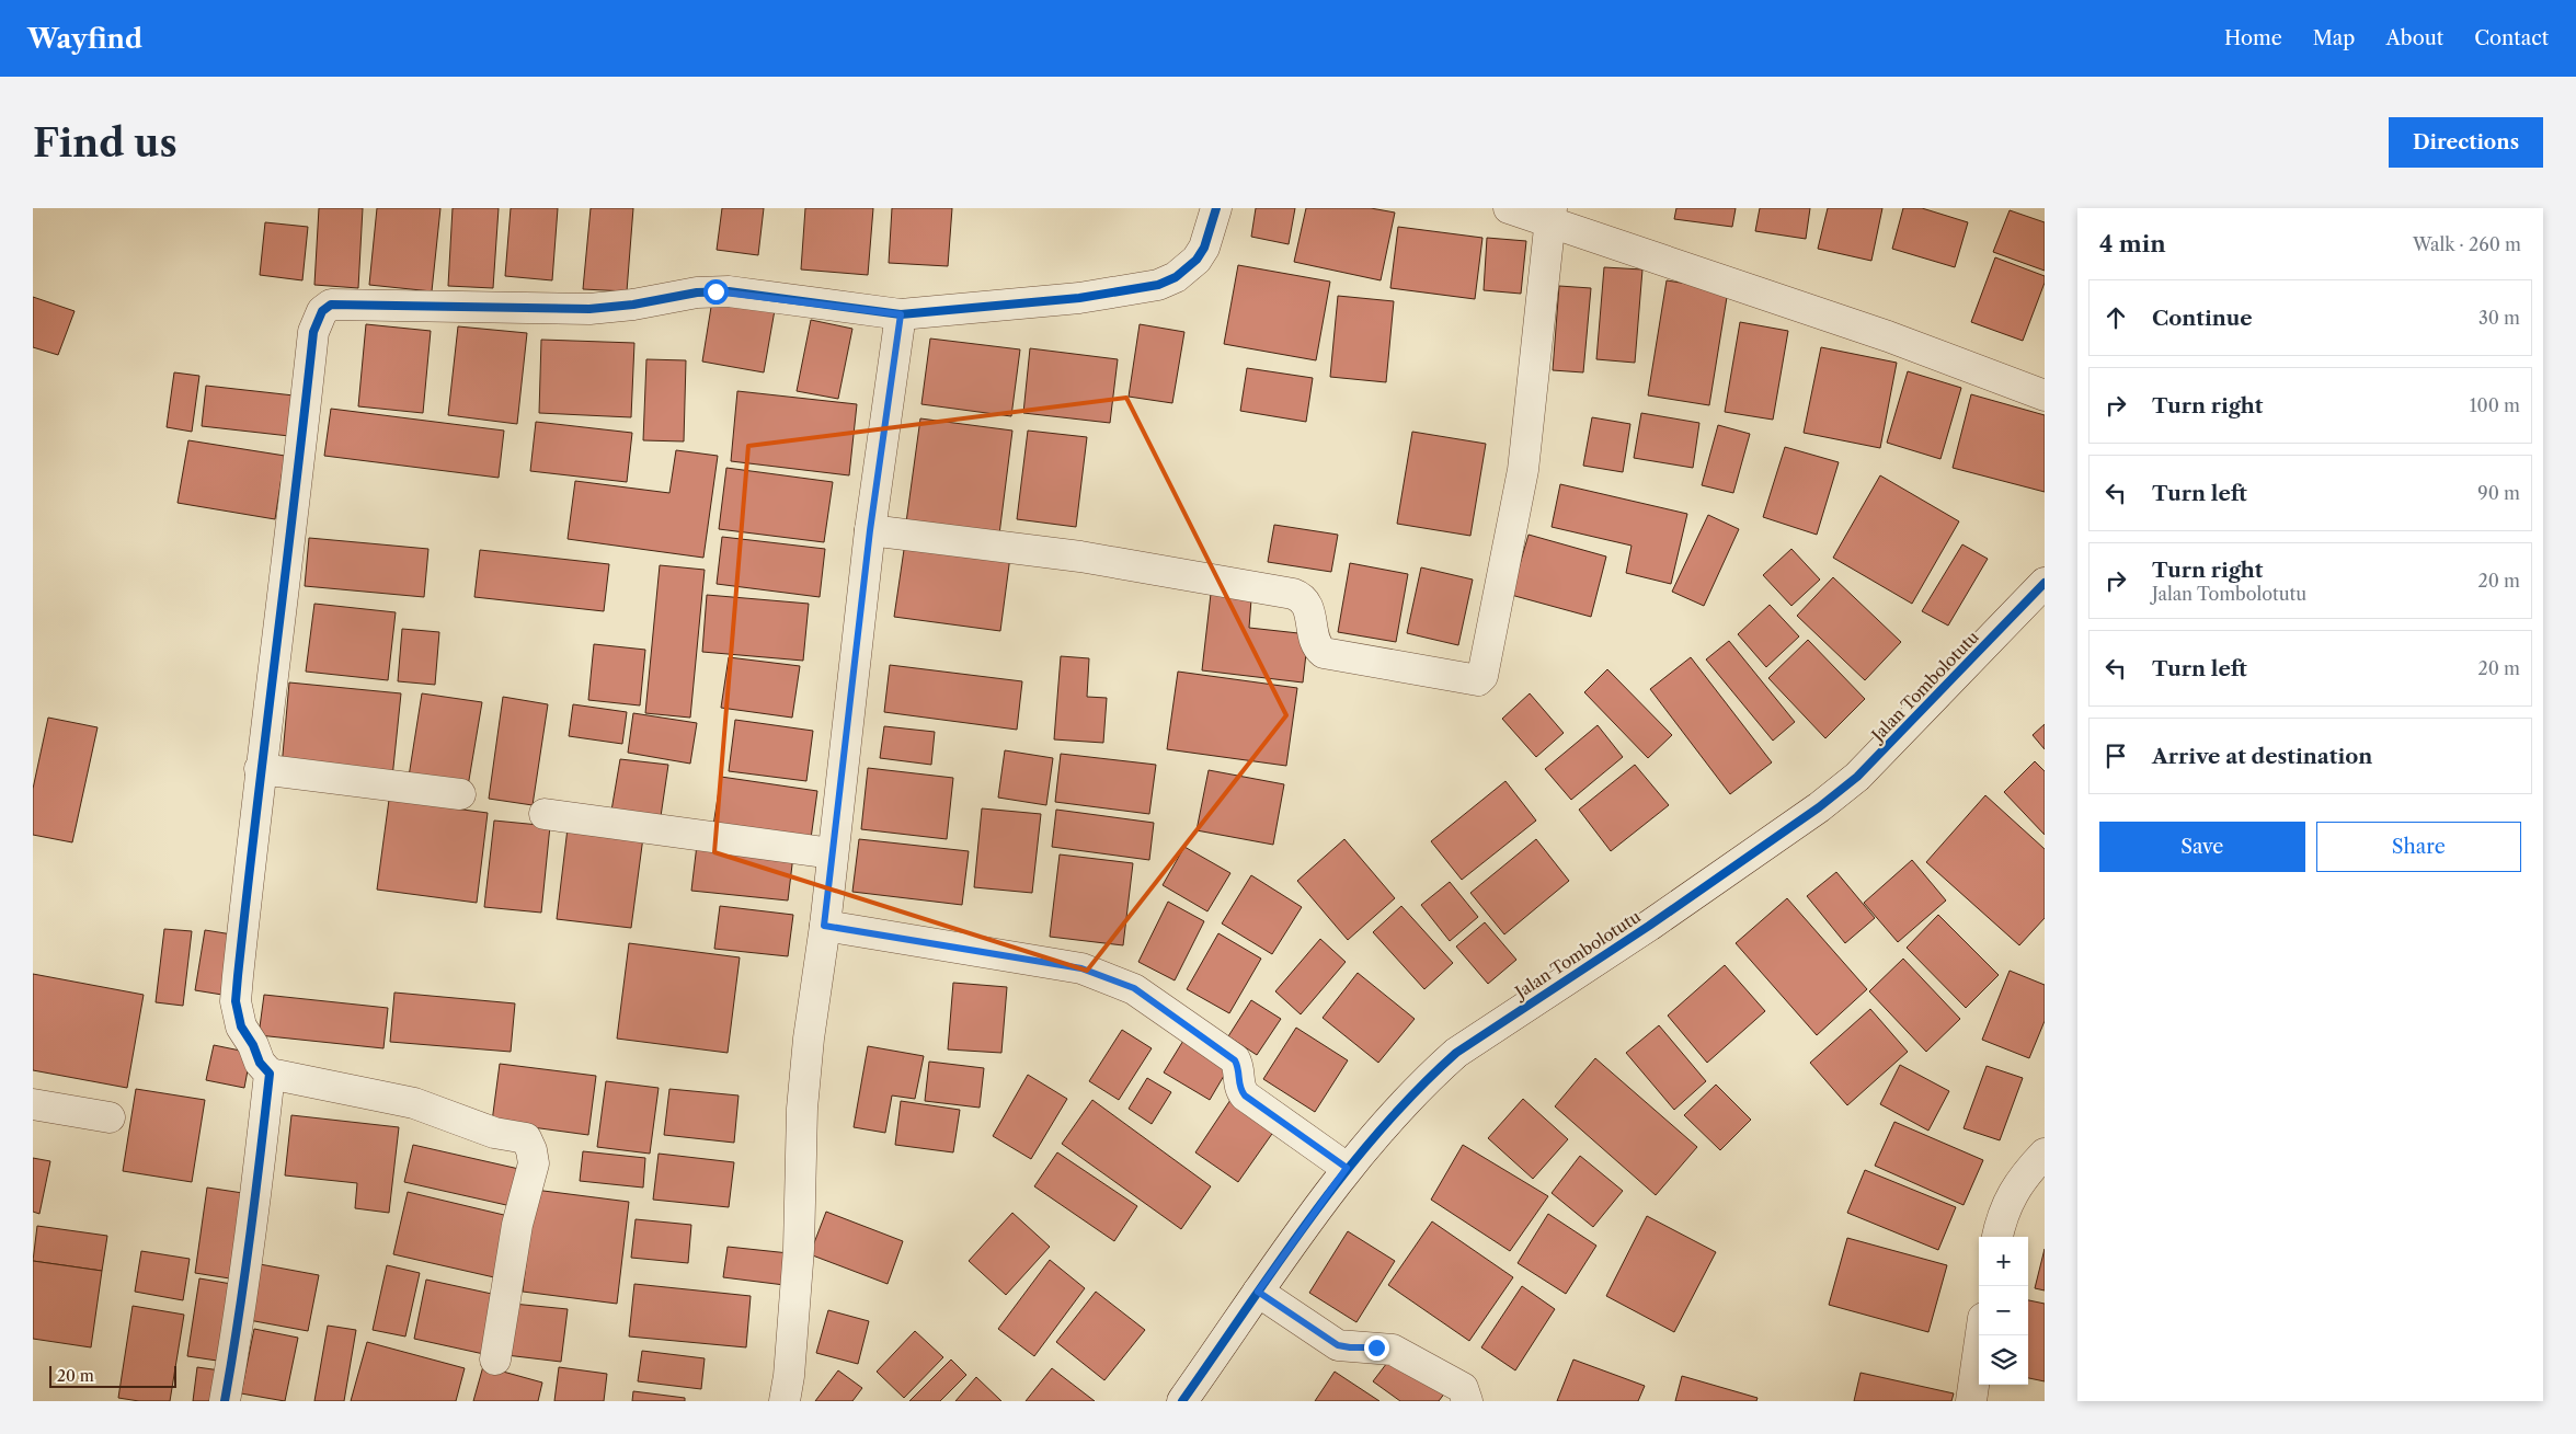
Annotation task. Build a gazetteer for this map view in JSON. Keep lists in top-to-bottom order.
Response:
{
  "streets": {
    "street": ["Jalan Tombolotutu"]
  },
  "scale_bar": "20 m",
  "page": {
    "header": "Wayfind",
    "nav": [
      "Home",
      "Map",
      "About",
      "Contact"
    ],
    "buttons": [
      "Directions",
      ["Save", "Share"]
    ],
    "title": "Find us",
    "heading": ["4 min", "Walk · 260 m"],
    "list": [
      ["Continue", "30 m"],
      ["Turn right", "100 m"],
      ["Turn left", "90 m"],
      ["Turn right", "Jalan Tombolotutu", "20 m"],
      ["Turn left", "20 m"],
      "Arrive at destination"
    ],
    "map_buttons": ["+", "−"],
    "scale": "20 m"
  }
}
